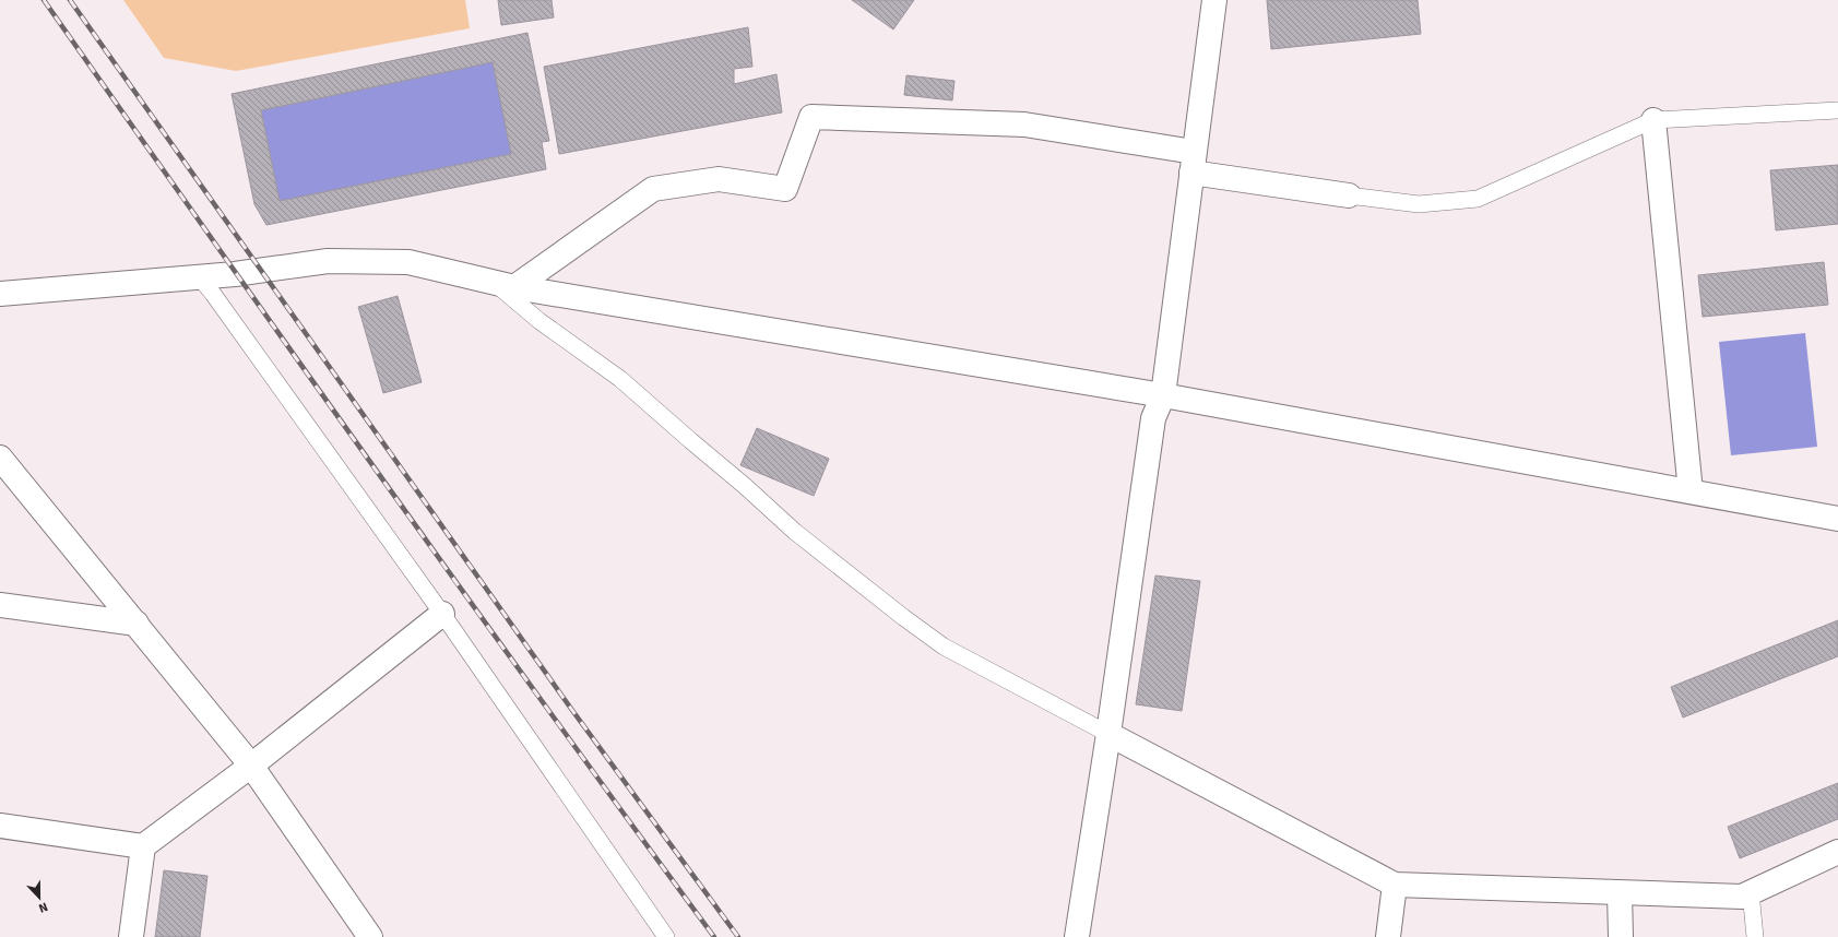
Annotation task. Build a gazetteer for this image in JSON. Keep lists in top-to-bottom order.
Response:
{
  "north": "bottom"
}
